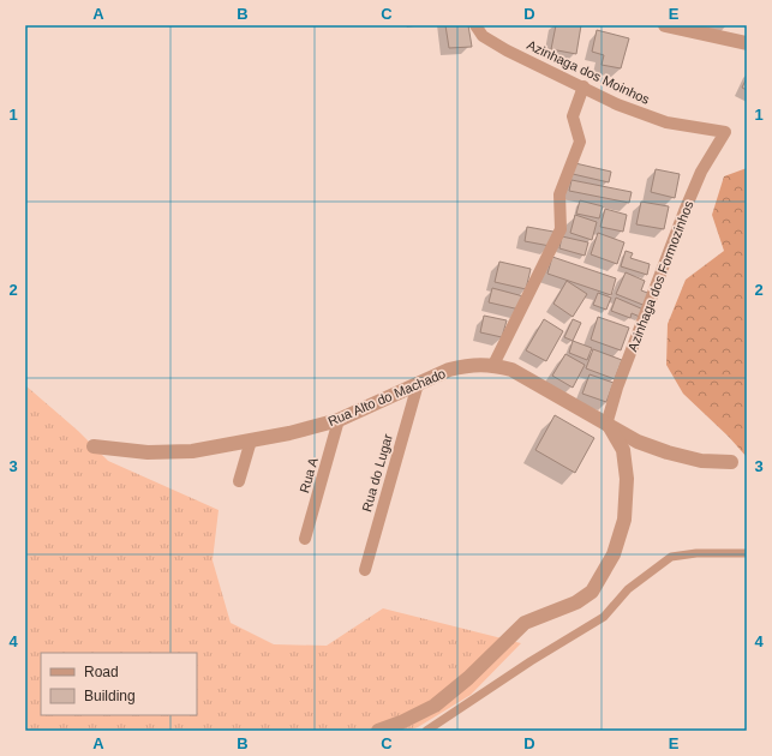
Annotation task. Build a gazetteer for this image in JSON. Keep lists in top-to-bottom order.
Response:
{
  "streets": {
    "street": [
      "Azinhaga dos Moinhos",
      "Azinhaga dos Formozinhos",
      "Rua Alto do Machado",
      "Rua do Lugar",
      "Rua A"
    ]
  },
  "crossings": [
    ["Azinhaga dos Moinhos", "Azinhaga dos Formozinhos"],
    ["Azinhaga dos Formozinhos", "Rua Alto do Machado"],
    ["Rua Alto do Machado", "Rua do Lugar"],
    ["Rua Alto do Machado", "Rua A"]
  ],
  "legend": ["Road", "Building"],
  "grid": {
    "columns": [
      "A",
      "B",
      "C",
      "D",
      "E"
    ],
    "rows": [
      "1",
      "2",
      "3",
      "4"
    ]
  }
}
